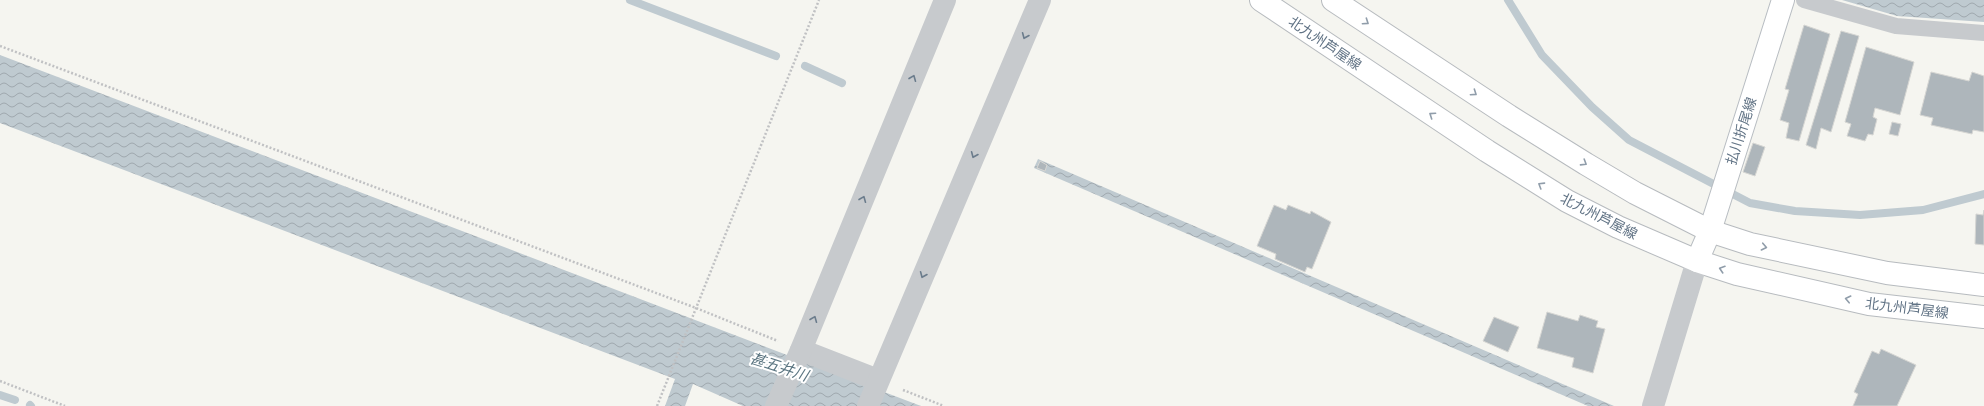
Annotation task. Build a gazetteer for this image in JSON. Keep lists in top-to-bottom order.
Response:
{
  "streets": {
    "main road": ["北九州芦屋線", "払川折尾線"]
  },
  "crossings": [
    ["北九州芦屋線", "払川折尾線"]
  ],
  "water": ["甚五井川"]
}
